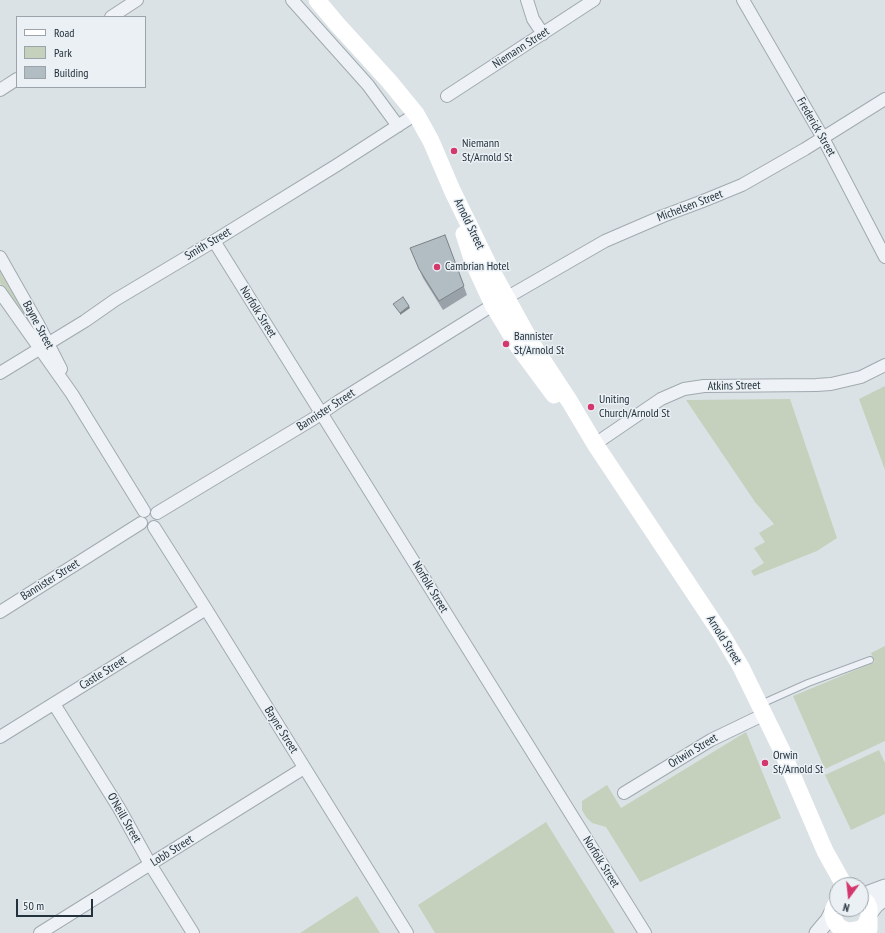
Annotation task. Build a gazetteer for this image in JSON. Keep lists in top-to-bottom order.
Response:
{
  "streets": {
    "main road": ["Arnold Street"],
    "street": [
      "Niemann Street",
      "Frederick Street",
      "Michelsen Street",
      "Smith Street",
      "Norfolk Street",
      "Bayne Street",
      "Atkins Street",
      "Bannister Street",
      "Castle Street",
      "Orlwin Street",
      "O'Neill Street",
      "Lobb Street"
    ]
  },
  "crossings": [
    ["Frederick Street", "Michelsen Street"],
    ["Michelsen Street", "Arnold Street"],
    ["Michelsen Street", "Bannister Street"],
    ["Arnold Street", "Smith Street"],
    ["Arnold Street", "Atkins Street"],
    ["Arnold Street", "Bannister Street"],
    ["Arnold Street", "Orlwin Street"],
    ["Smith Street", "Norfolk Street"],
    ["Smith Street", "Bayne Street"],
    ["Norfolk Street", "Bannister Street"],
    ["Bayne Street", "Bannister Street"],
    ["Bayne Street", "Castle Street"],
    ["Bayne Street", "Lobb Street"],
    ["Castle Street", "O'Neill Street"],
    ["O'Neill Street", "Lobb Street"]
  ],
  "places": [
    "Niemann St/Arnold St",
    "Cambrian Hotel",
    "Bannister St/Arnold St",
    "Uniting Church/Arnold St",
    "Orwin St/Arnold St"
  ],
  "legend": ["Road", "Park", "Building"],
  "scale_bar": "50 m",
  "north": "bottom"
}
